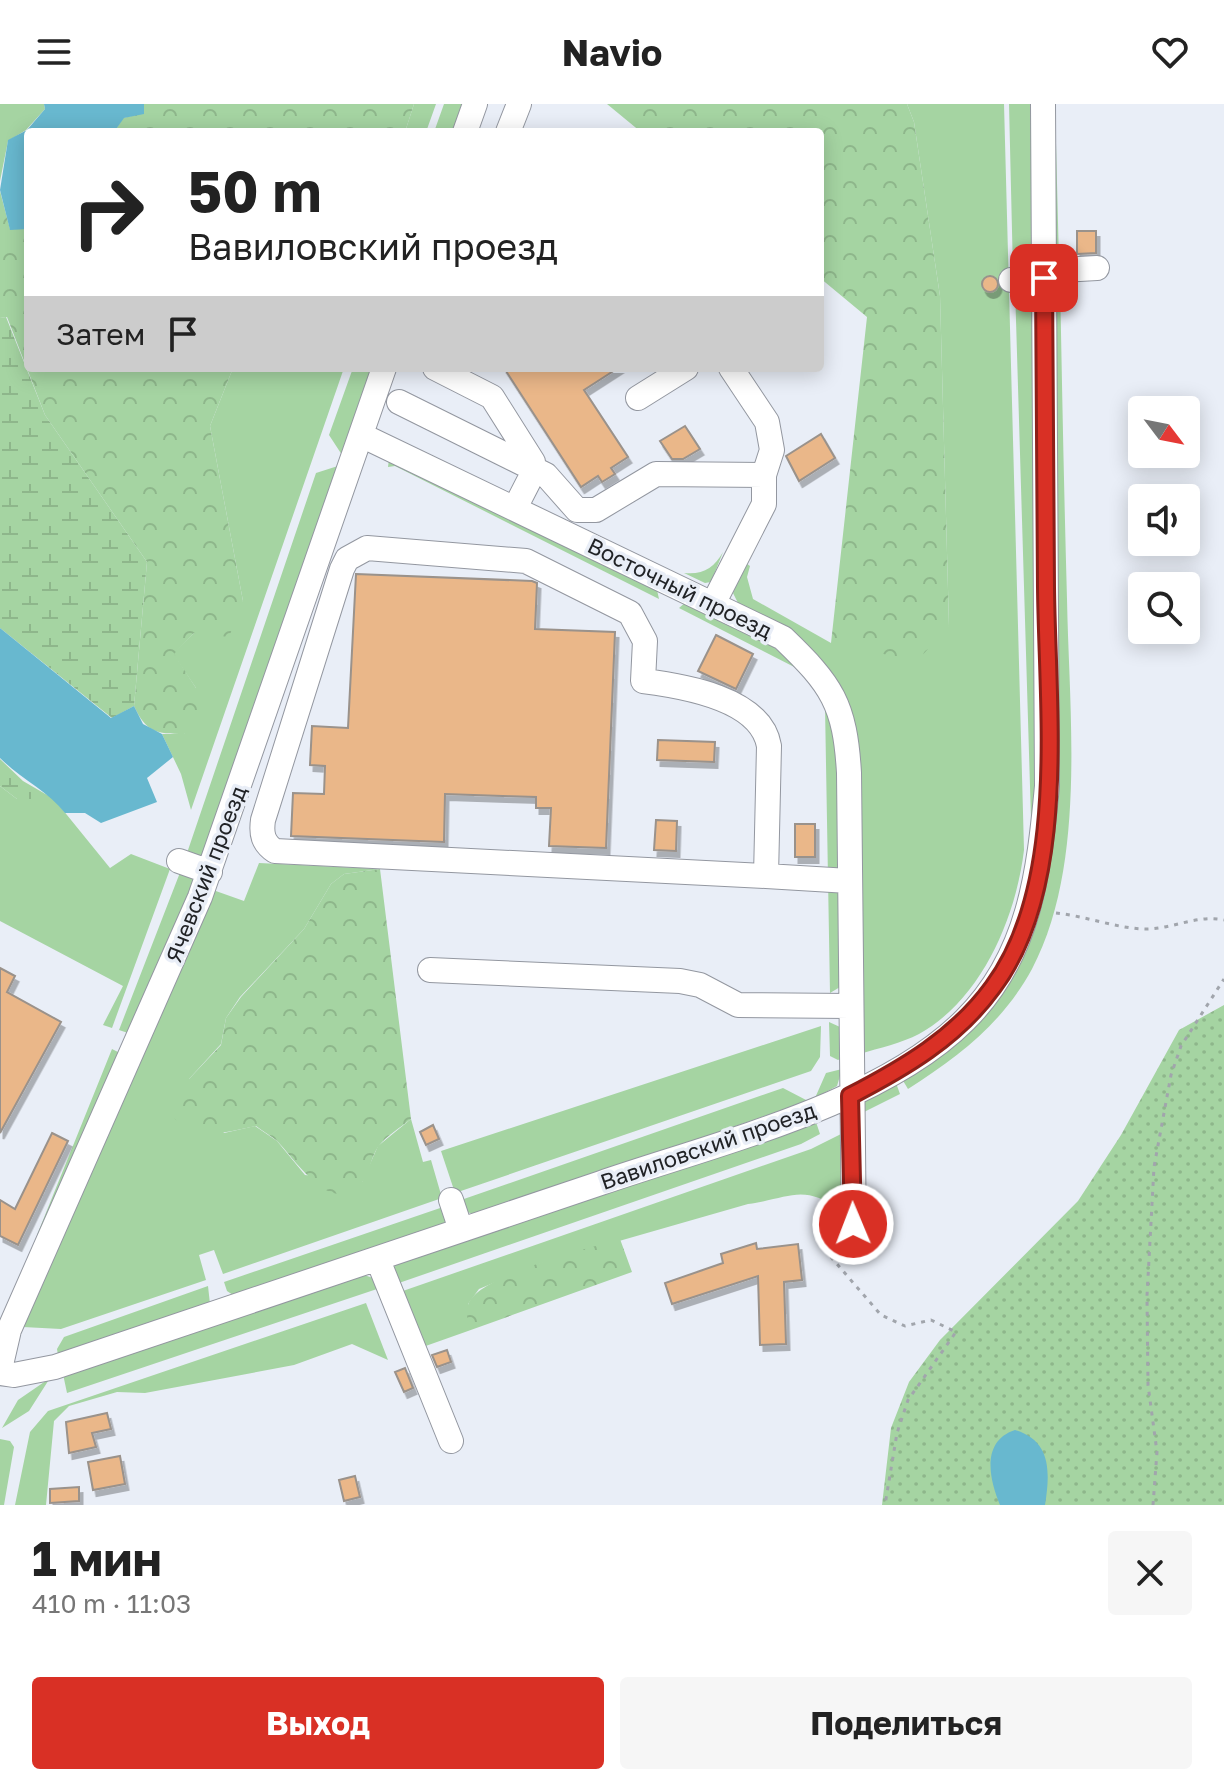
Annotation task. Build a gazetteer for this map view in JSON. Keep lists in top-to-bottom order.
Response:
{
  "streets": {
    "street": ["Восточный проезд", "Ячевский проезд", "Вавиловский проезд"]
  },
  "crossings": [
    ["Восточный проезд", "Ячевский проезд"],
    ["Восточный проезд", "Вавиловский проезд"],
    ["Ячевский проезд", "Вавиловский проезд"]
  ],
  "north": "bottom right",
  "page": {
    "header": "Navio",
    "turn": ["50 m", "Вавиловский проезд"],
    "then": "Затем",
    "heading": ["1 мин", "410 m · 11:03"],
    "buttons": ["Выход", "Поделиться"]
  }
}
